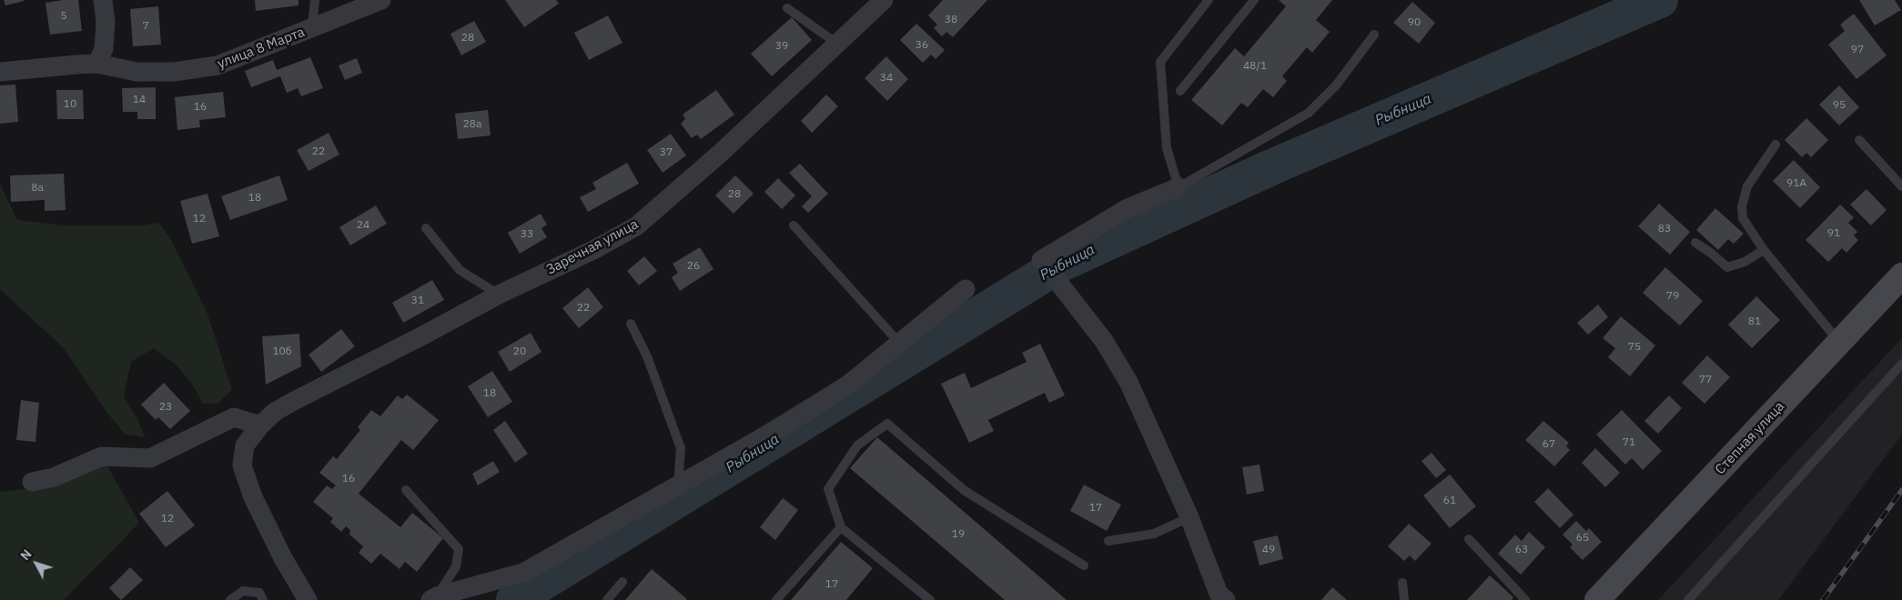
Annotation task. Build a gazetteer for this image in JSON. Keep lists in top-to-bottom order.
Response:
{
  "streets": {
    "main road": ["Степная улица"],
    "street": ["улица 8 Марта", "Заречная улица"]
  },
  "water": ["Рыбница"],
  "house_numbers": [
    "5",
    "38",
    "90",
    "7",
    "28",
    "36",
    "39",
    "97",
    "48/1",
    "34",
    "14",
    "10",
    "95",
    "16",
    "28а",
    "22",
    "37",
    "91А",
    "8а",
    "28",
    "18",
    "12",
    "24",
    "83",
    "91",
    "33",
    "26",
    "79",
    "31",
    "22",
    "81",
    "75",
    "10б",
    "20",
    "77",
    "18",
    "23",
    "71",
    "67",
    "16",
    "61",
    "17",
    "12",
    "19",
    "65",
    "49",
    "63",
    "17"
  ],
  "north": "top left"
}
